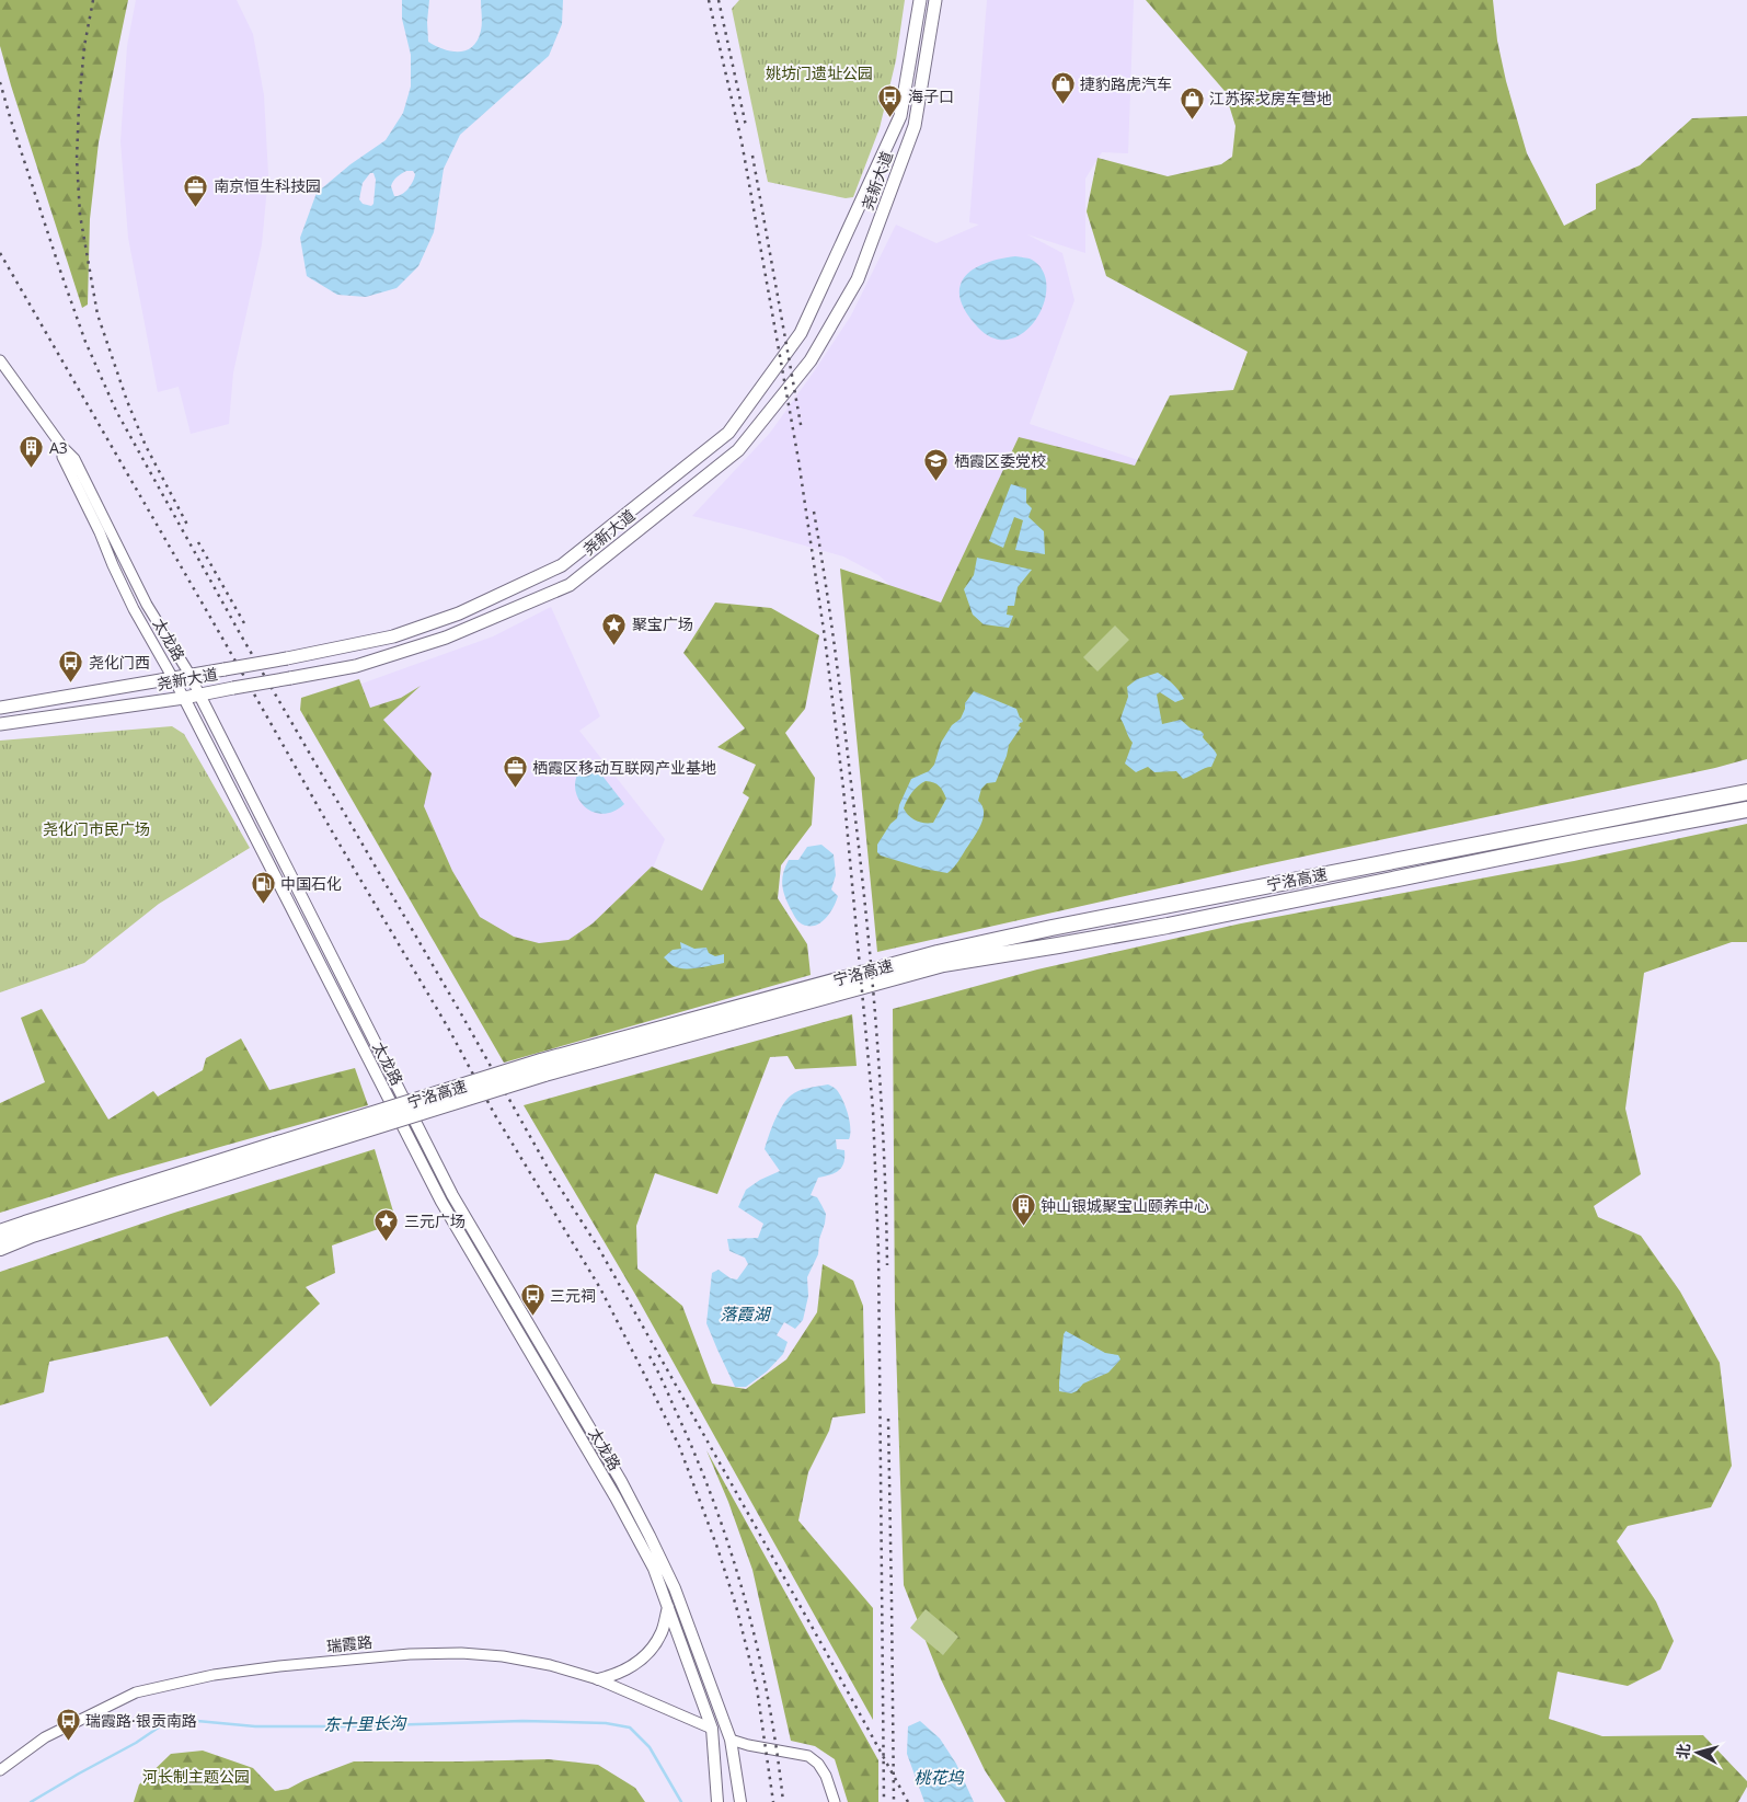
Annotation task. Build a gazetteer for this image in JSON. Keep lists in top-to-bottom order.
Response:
{
  "streets": {
    "highway": ["宁洛高速"],
    "main road": ["尧新大道", "太龙路"],
    "street": ["瑞霞路"]
  },
  "crossings": [
    ["尧新大道", "太龙路"],
    ["太龙路", "瑞霞路"]
  ],
  "water": ["落霞湖", "东十里长沟", "桃花坞"],
  "parks": ["姚坊门遗址公园", "尧化门市民广场", "河长制主题公园"],
  "places": {
    "shop": ["捷豹路虎汽车", "江苏探戈房车营地"],
    "bus stop": [
      "海子口",
      "尧化门西",
      "三元祠",
      "瑞霞路·银贡南路"
    ],
    "office": ["南京恒生科技园", "栖霞区移动互联网产业基地"],
    "building": ["A3", "钟山银城聚宝山颐养中心"],
    "school or university": ["栖霞区委党校"],
    "place": ["聚宝广场", "三元广场"],
    "fuel station": ["中国石化"]
  },
  "north": "left"
}
